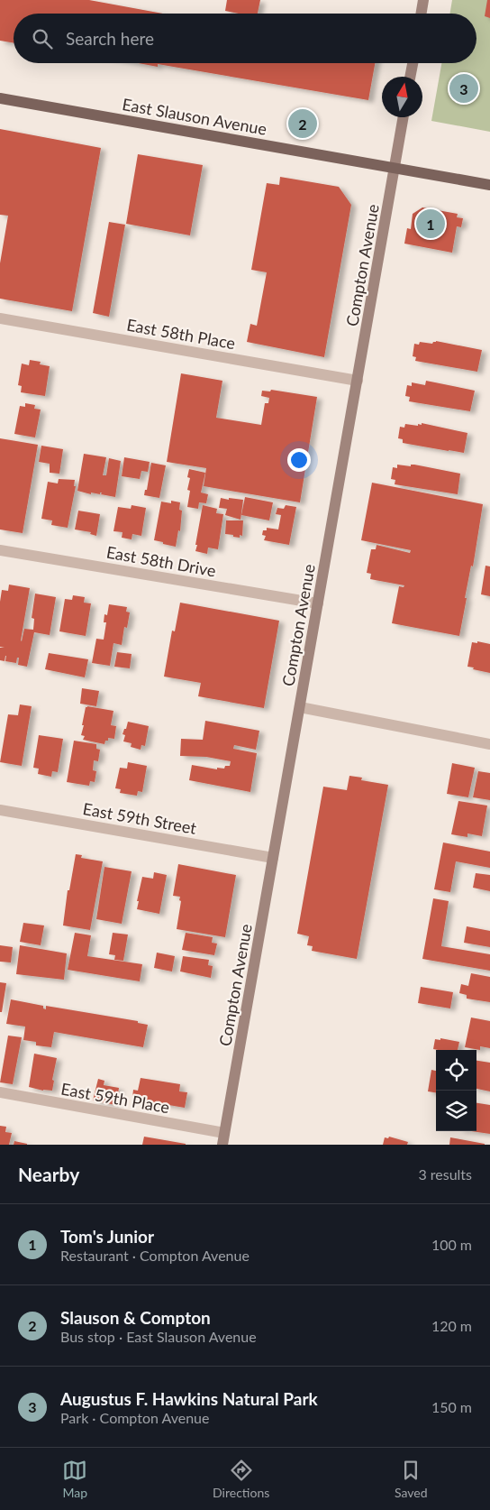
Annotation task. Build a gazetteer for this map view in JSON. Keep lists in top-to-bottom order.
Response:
{
  "streets": {
    "main road": ["East Slauson Avenue", "Compton Avenue"],
    "street": [
      "East 58th Place",
      "East 58th Drive",
      "East 59th Street",
      "East 59th Place"
    ]
  },
  "crossings": [
    ["East Slauson Avenue", "Compton Avenue"],
    ["Compton Avenue", "East 58th Place"],
    ["Compton Avenue", "East 58th Drive"],
    ["Compton Avenue", "East 59th Street"],
    ["Compton Avenue", "East 59th Place"]
  ],
  "north": "top",
  "page": {
    "search": "Search here",
    "pins": ["3", "2", "1"],
    "heading": ["Nearby", "3 results"],
    "list": [
      {
        "mark": "1",
        "name": "Tom's Junior",
        "note": "Restaurant · Compton Avenue",
        "value": "100 m"
      },
      {
        "mark": "2",
        "name": "Slauson & Compton",
        "note": "Bus stop · East Slauson Avenue",
        "value": "120 m"
      },
      {
        "mark": "3",
        "name": "Augustus F. Hawkins Natural Park",
        "note": "Park · Compton Avenue",
        "value": "150 m"
      }
    ],
    "nav": ["Map", "Directions", "Saved"]
  }
}
